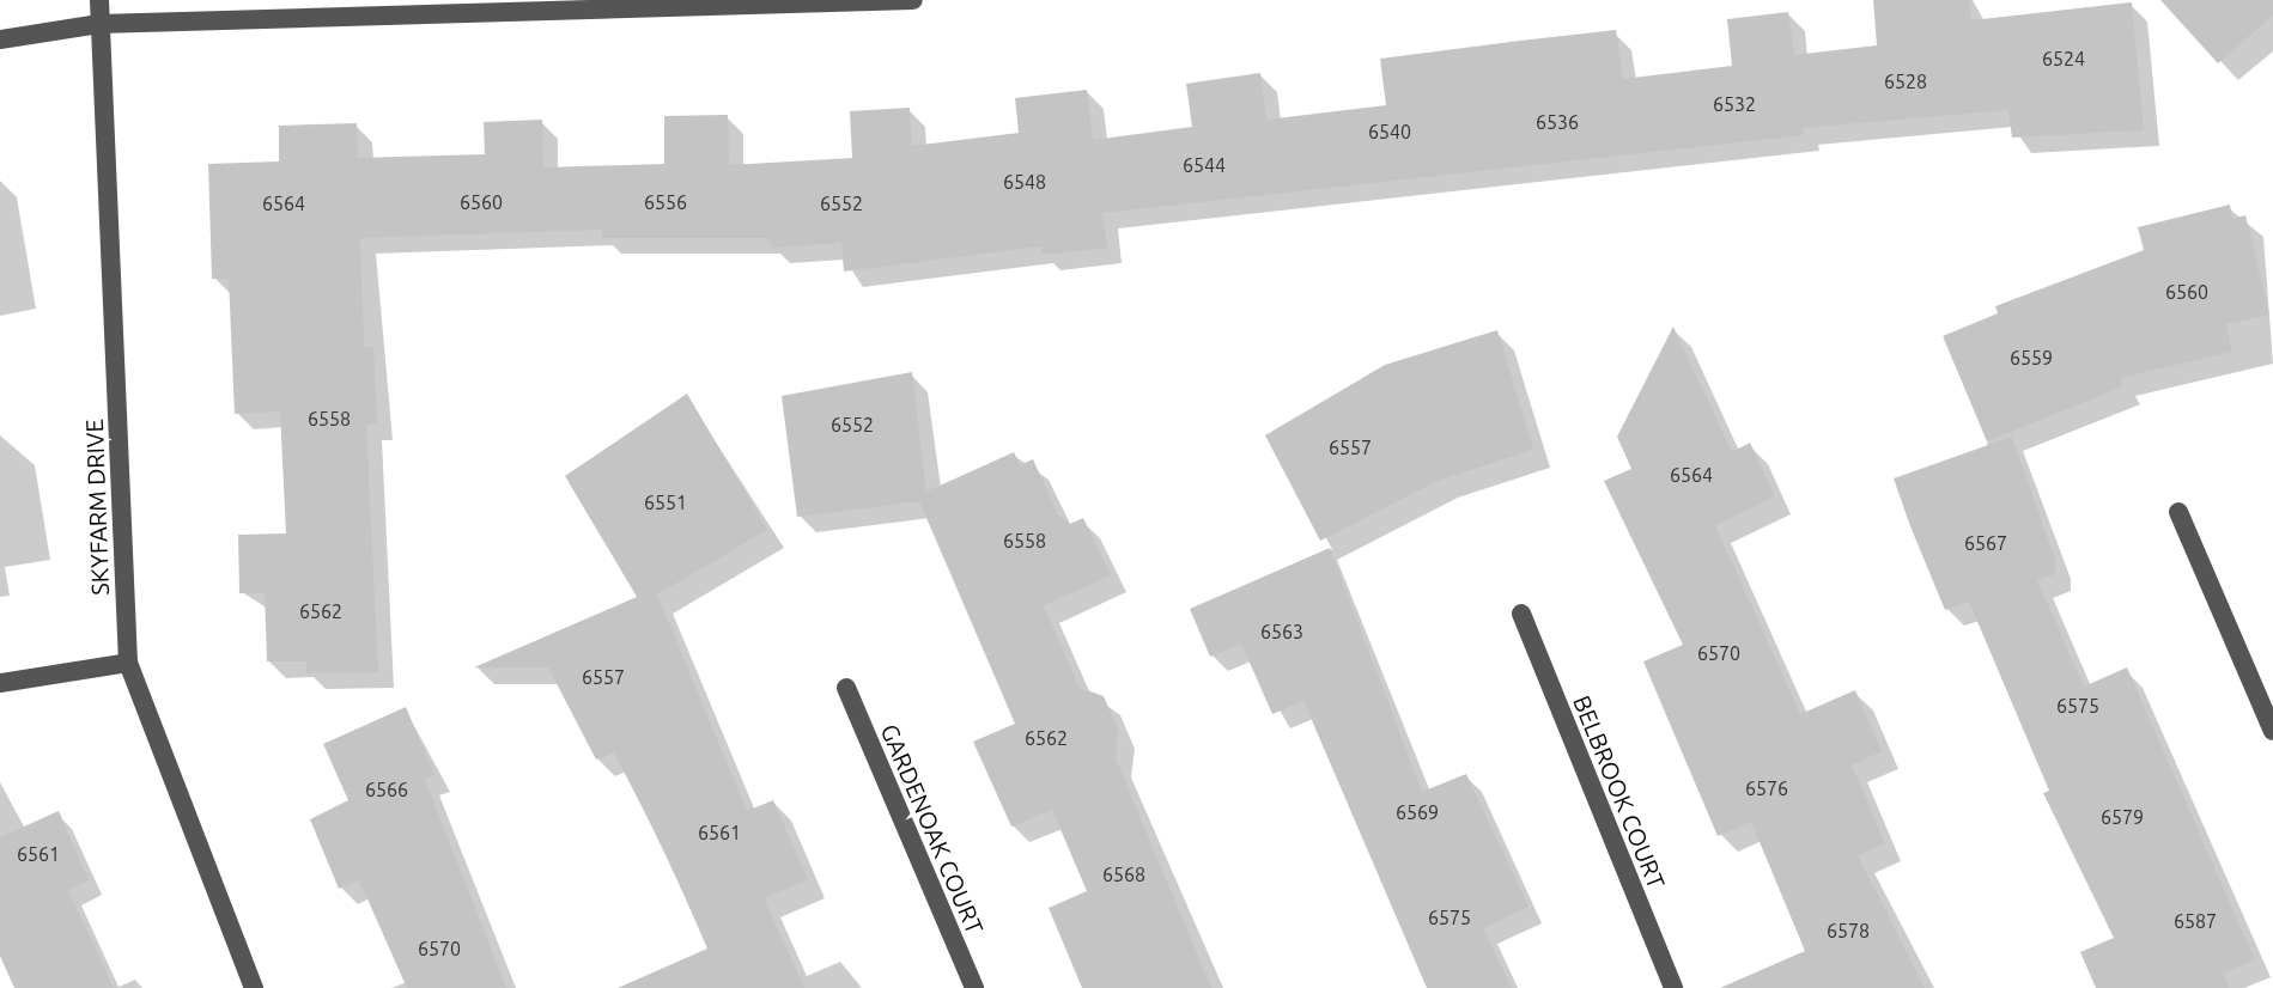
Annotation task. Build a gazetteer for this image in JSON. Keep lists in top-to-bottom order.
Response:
{
  "streets": {
    "street": ["SKYFARM DRIVE", "BELBROOK COURT", "GARDENOAK COURT"]
  },
  "house_numbers": [
    "6524",
    "6528",
    "6532",
    "6536",
    "6540",
    "6544",
    "6548",
    "6560",
    "6556",
    "6564",
    "6552",
    "6560",
    "6559",
    "6558",
    "6552",
    "6557",
    "6564",
    "6551",
    "6558",
    "6567",
    "6562",
    "6563",
    "6570",
    "6557",
    "6575",
    "6562",
    "6576",
    "6566",
    "6569",
    "6579",
    "6561",
    "6561",
    "6568",
    "6575",
    "6587",
    "6578",
    "6570"
  ]
}
